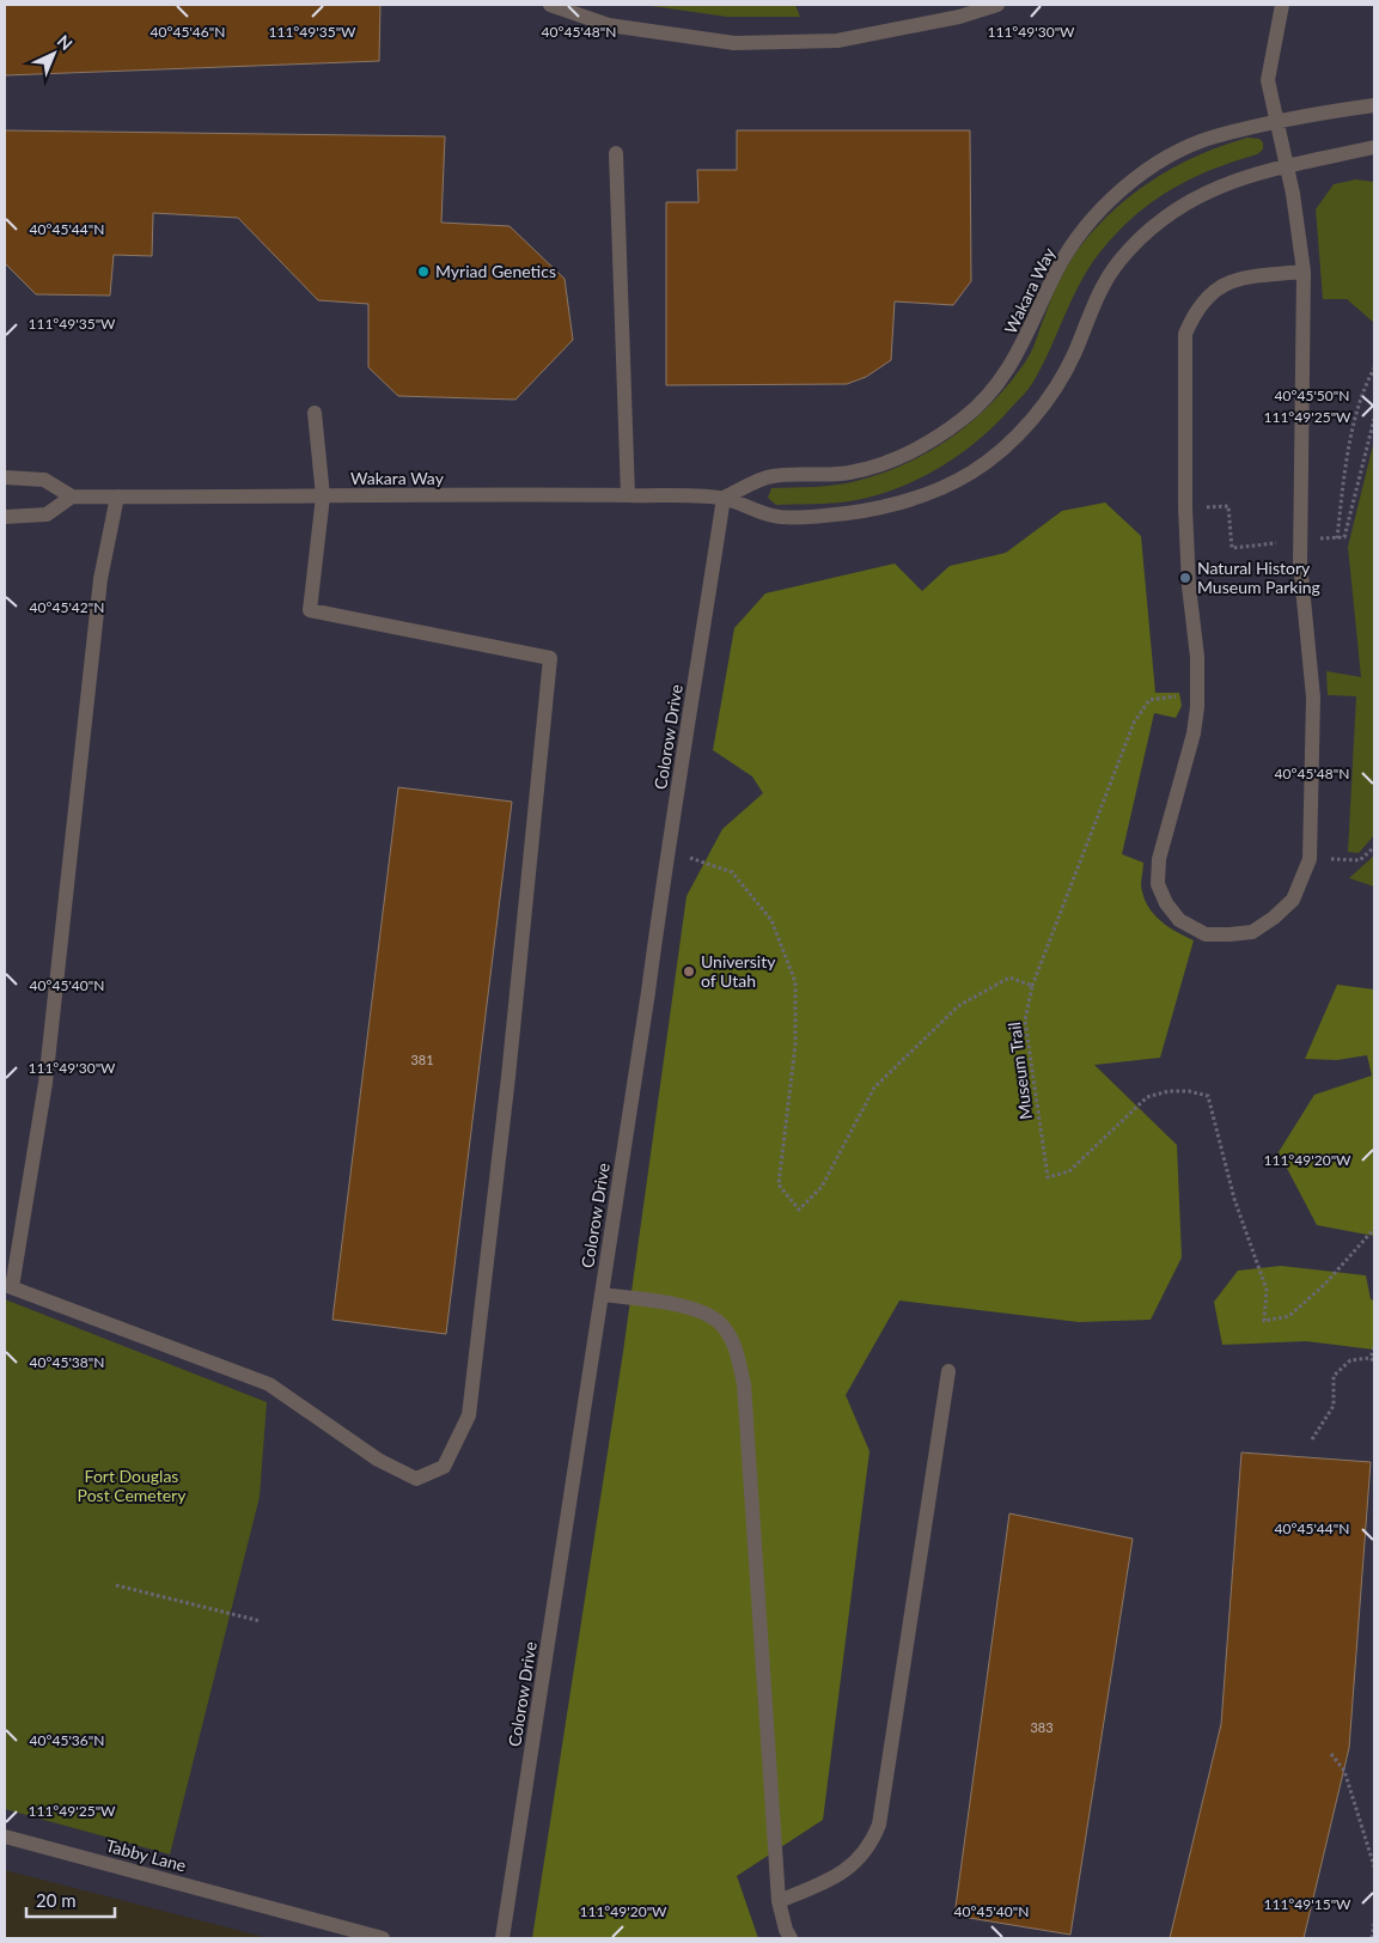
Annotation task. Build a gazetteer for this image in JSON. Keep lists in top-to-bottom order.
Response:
{
  "streets": {
    "street": ["Wakara Way", "Colorow Drive", "Tabby Lane"],
    "path": ["Museum Trail"]
  },
  "crossings": [
    ["Wakara Way", "Colorow Drive"]
  ],
  "parks": ["Fort Douglas Post Cemetery"],
  "places": ["Myriad Genetics", "Natural History Museum Parking", "University of Utah"],
  "house_numbers": ["381", "383"],
  "scale_bar": "20 m",
  "north": "top right",
  "coordinates": [
    "40°45'46\"N",
    "40°45'48\"N",
    "111°49'35\"W",
    "111°49'30\"W",
    "40°45'44\"N",
    "40°45'50\"N",
    "111°49'25\"W",
    "40°45'42\"N",
    "40°45'40\"N",
    "111°49'20\"W",
    "40°45'38\"N",
    "40°45'36\"N",
    "111°49'15\"W"
  ]
}
